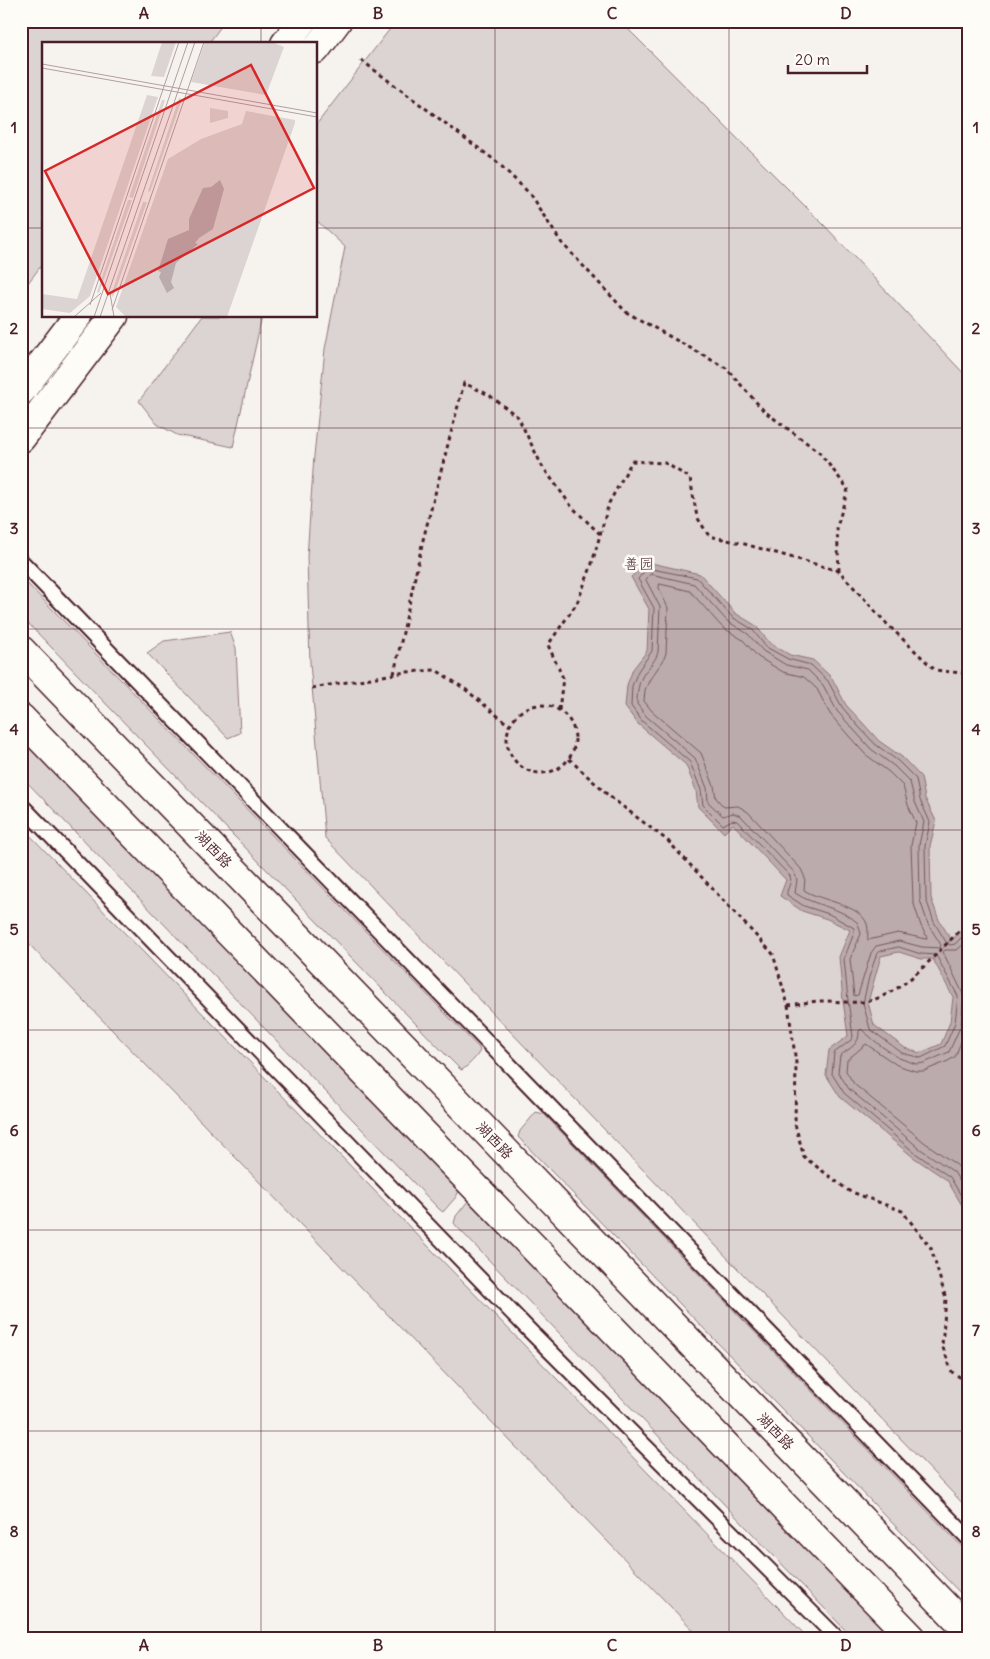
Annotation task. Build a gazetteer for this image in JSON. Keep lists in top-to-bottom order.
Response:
{
  "streets": {
    "main road": ["湖西路"]
  },
  "parks": ["善园"],
  "scale_bar": "20 m",
  "grid": {
    "columns": [
      "A",
      "B",
      "C",
      "D"
    ],
    "rows": [
      "1",
      "2",
      "3",
      "4",
      "5",
      "6",
      "7",
      "8"
    ]
  }
}
